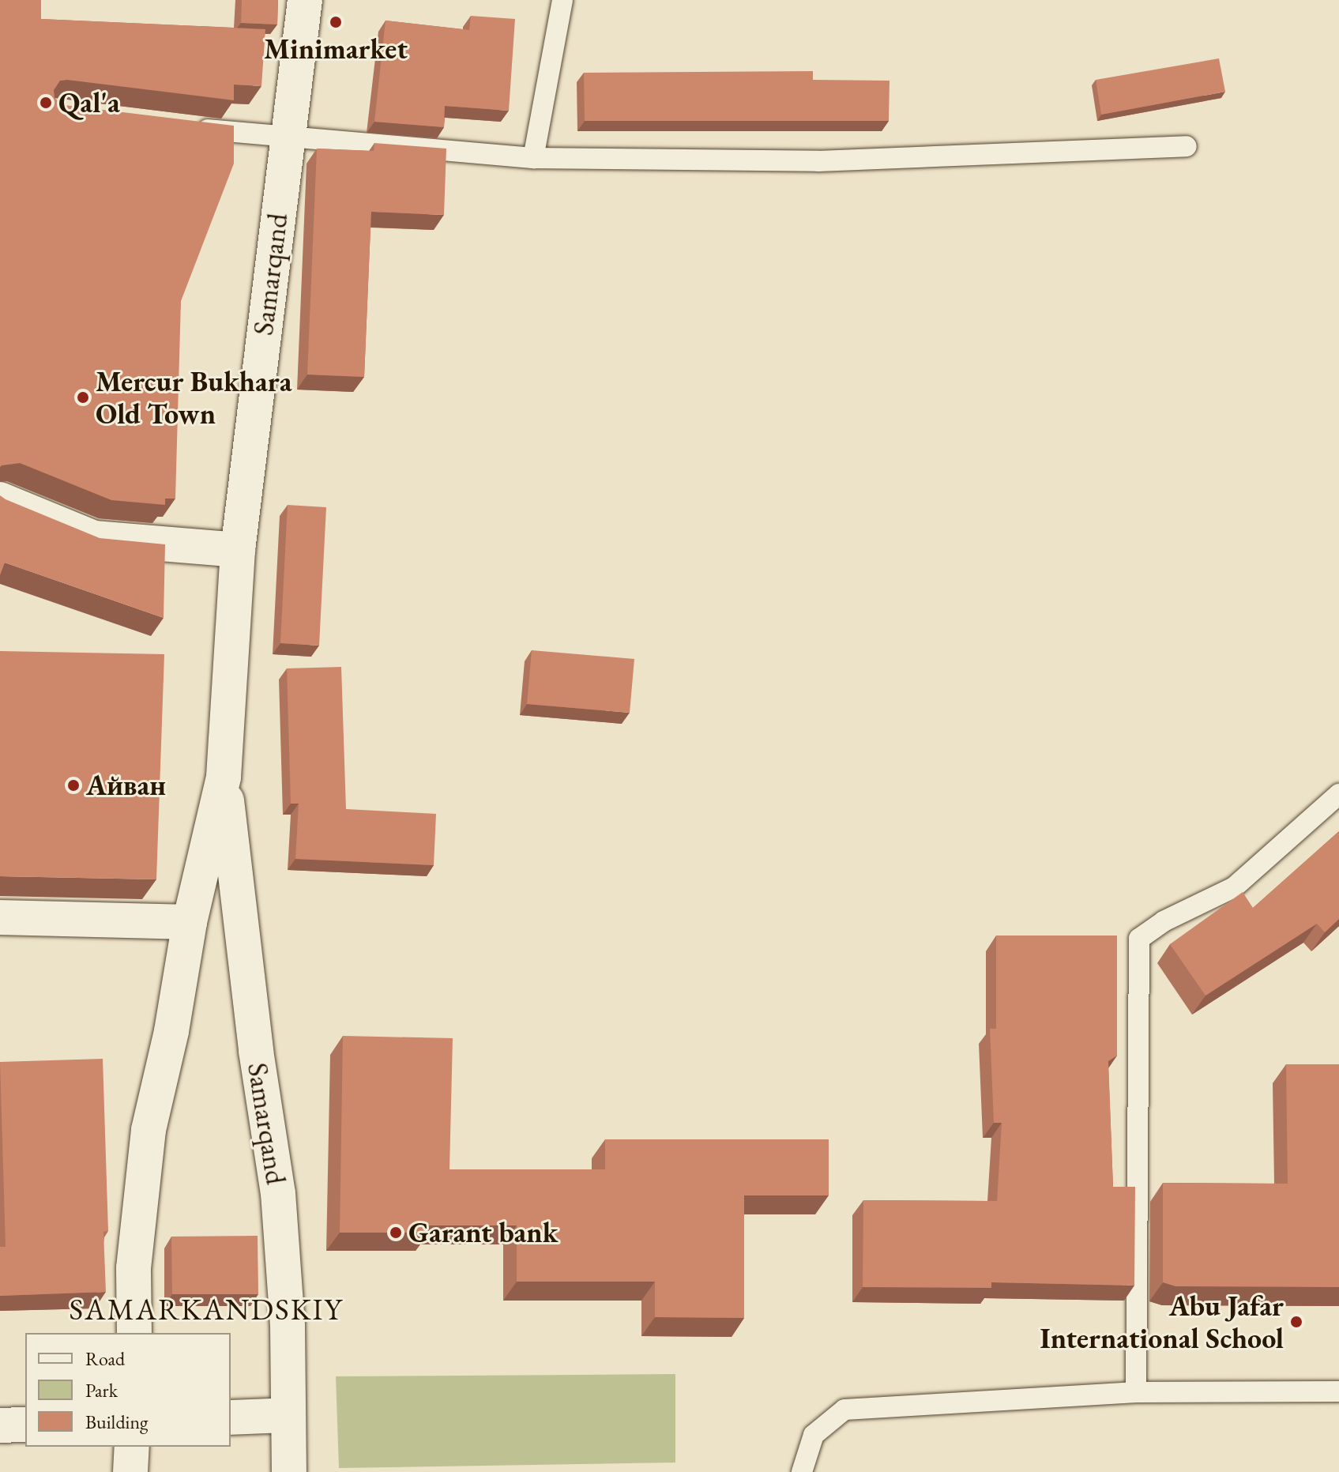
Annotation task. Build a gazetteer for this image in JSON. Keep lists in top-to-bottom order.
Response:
{
  "streets": {
    "street": ["Samarqand"]
  },
  "districts": ["SAMARKANDSKIY"],
  "places": [
    "Minimarket",
    "Qal'a",
    "Mercur Bukhara Old Town",
    "Айван",
    "Garant bank",
    "Abu Jafar International School"
  ],
  "legend": ["Road", "Park", "Building"]
}
